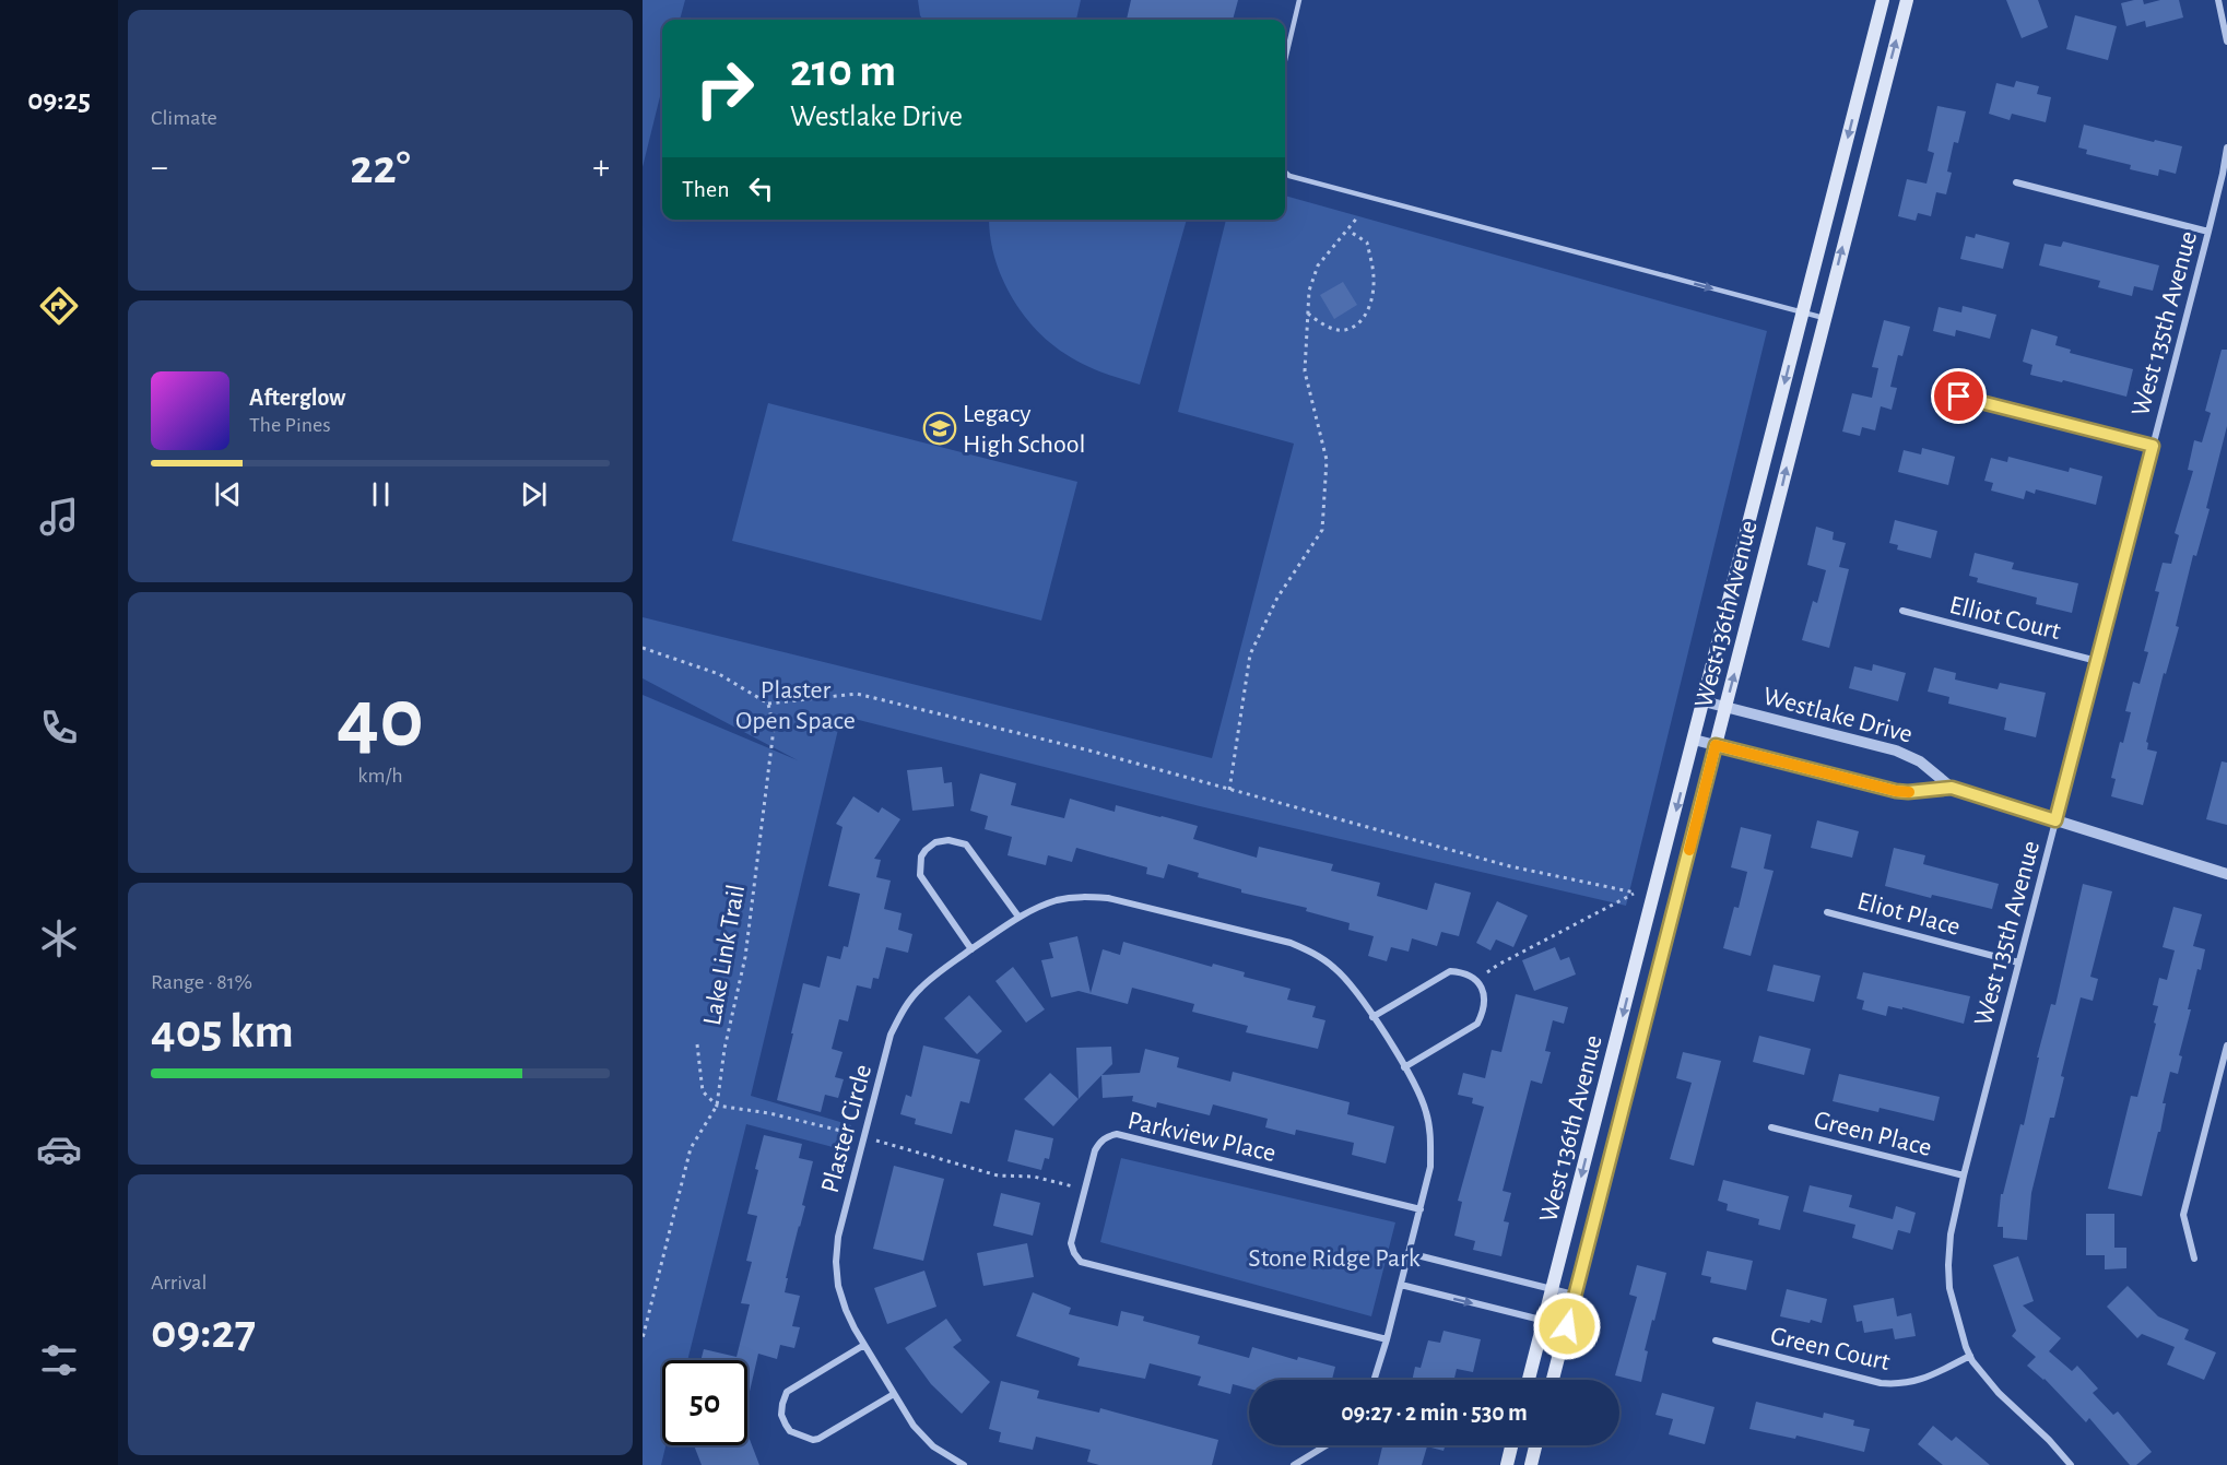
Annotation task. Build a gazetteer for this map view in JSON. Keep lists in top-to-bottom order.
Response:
{
  "streets": {
    "main road": ["West 136th Avenue"],
    "street": [
      "West 135th Avenue",
      "Elliot Court",
      "Westlake Drive",
      "Eliot Place",
      "Plaster Circle",
      "Green Place",
      "Parkview Place",
      "Green Court"
    ],
    "path": ["Lake Link Trail"]
  },
  "crossings": [
    ["West 135th Avenue", "Elliot Court"],
    ["West 135th Avenue", "Westlake Drive"],
    ["West 135th Avenue", "Eliot Place"],
    ["West 135th Avenue", "Green Place"],
    ["West 135th Avenue", "Green Court"],
    ["West 136th Avenue", "Westlake Drive"],
    ["Plaster Circle", "Parkview Place"]
  ],
  "parks": ["Plaster Open Space", "Stone Ridge Park"],
  "places": {
    "school or university": ["Legacy High School"]
  },
  "page": {
    "tabs": "09:25",
    "tile": [
      "Climate",
      ["40", "km/h"],
      ["Range · 81%", "405 km"],
      ["Arrival", "09:27"]
    ],
    "turn": ["210 m", "Westlake Drive"],
    "heat": ["−", "22°", "+"],
    "then": "Then",
    "song": ["Afterglow", "The Pines"],
    "limit": "50",
    "trip": "09:27 · 2 min · 530 m"
  }
}
